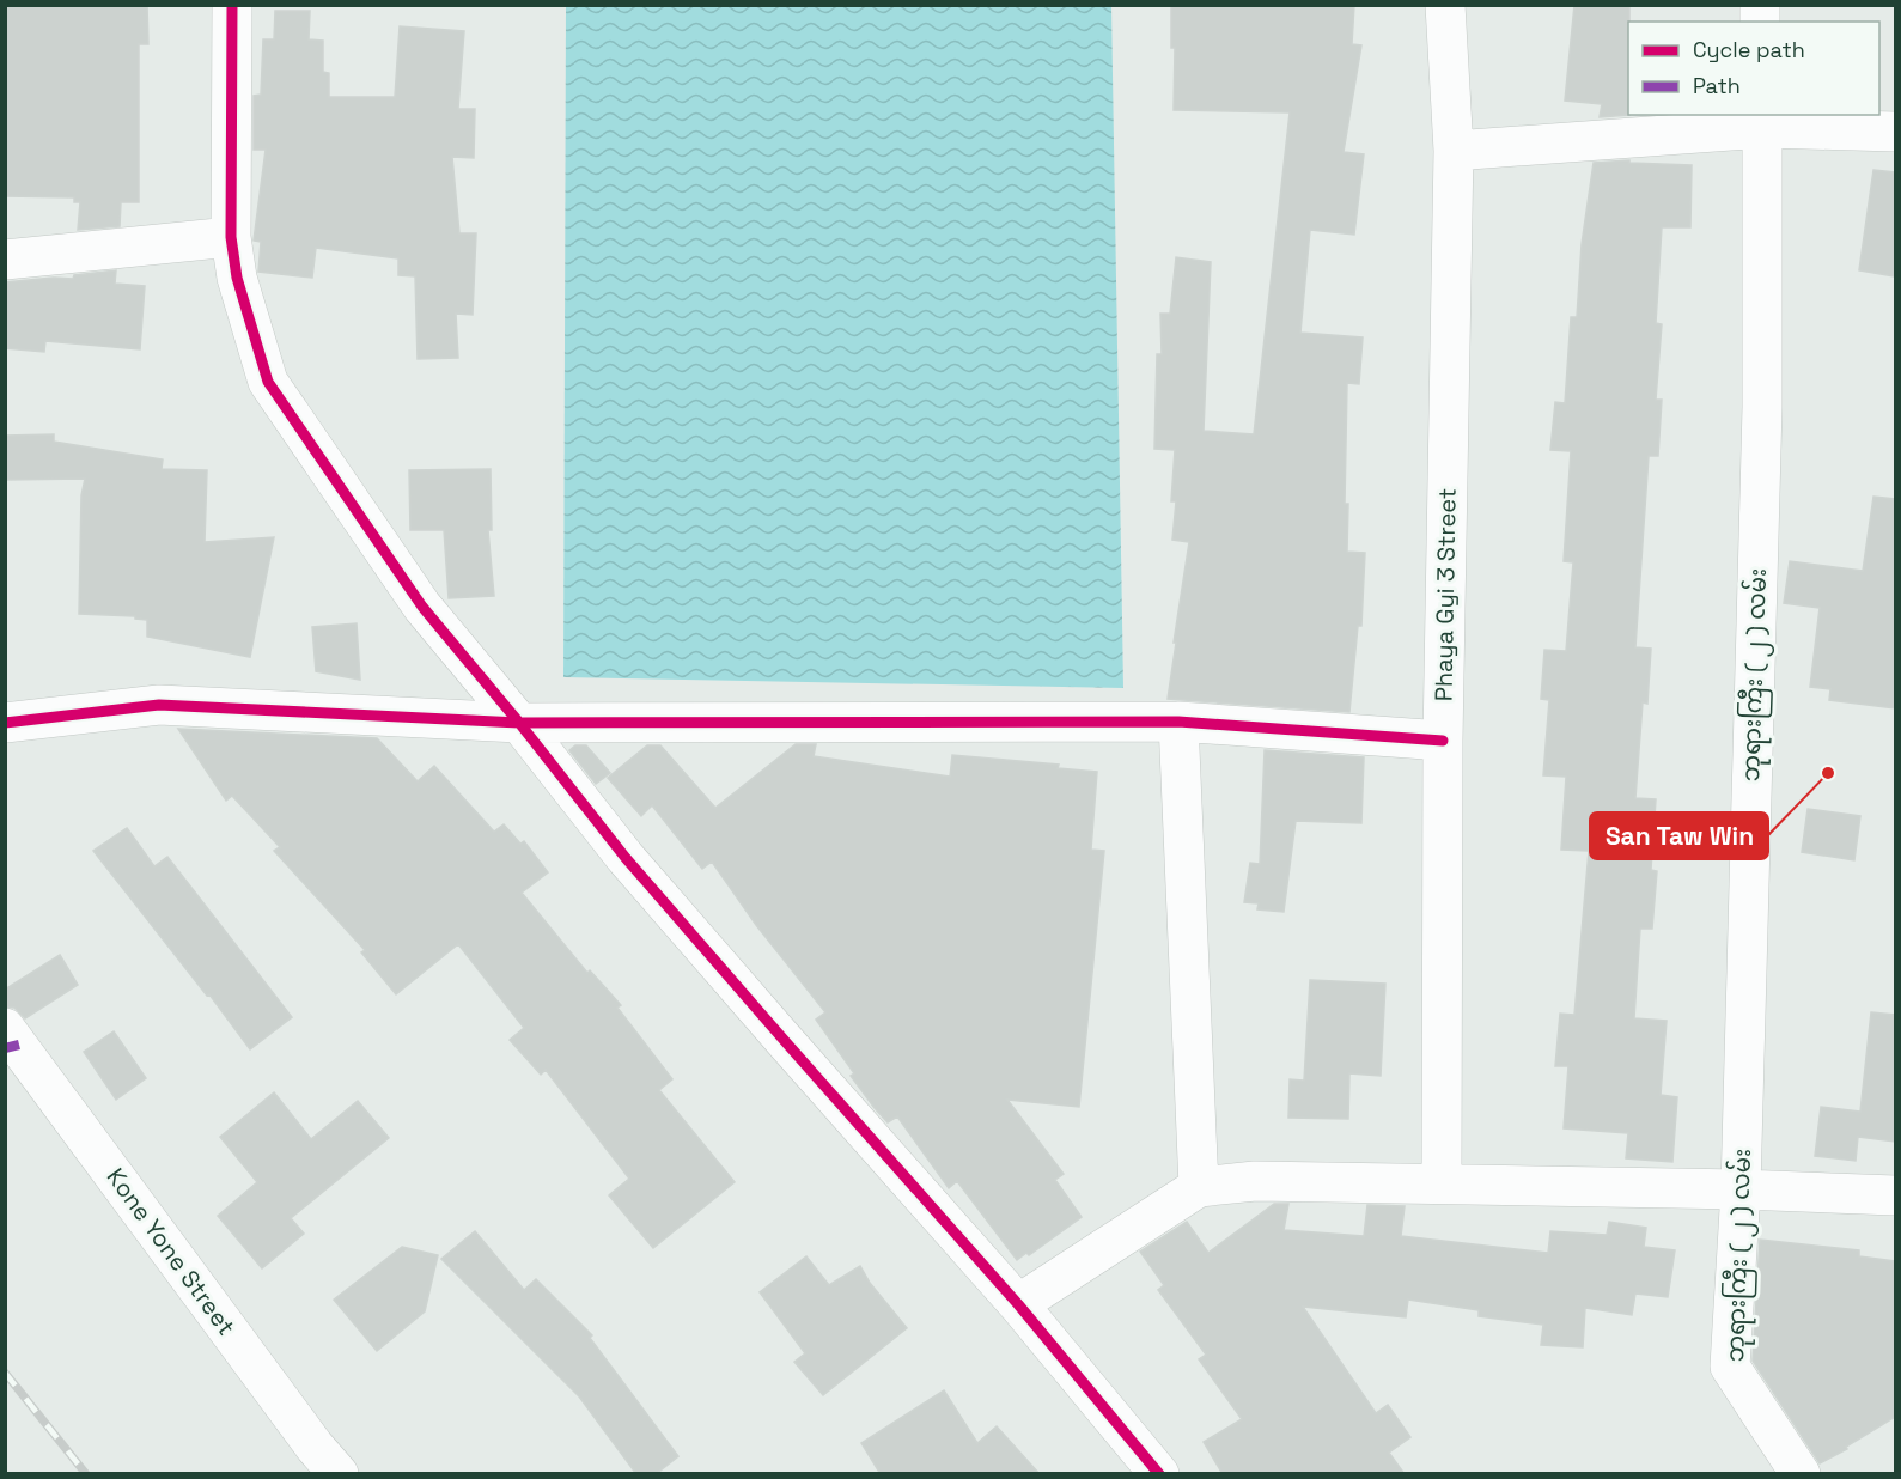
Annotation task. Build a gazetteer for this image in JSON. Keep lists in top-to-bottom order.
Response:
{
  "streets": {
    "street": ["Phaya Gyi 3 Street", "ဘုရားကြီး ( ၂ ) လမ်း", "Kone Yone Street"]
  },
  "places": ["San Taw Win"],
  "legend": ["Cycle path", "Path"]
}
